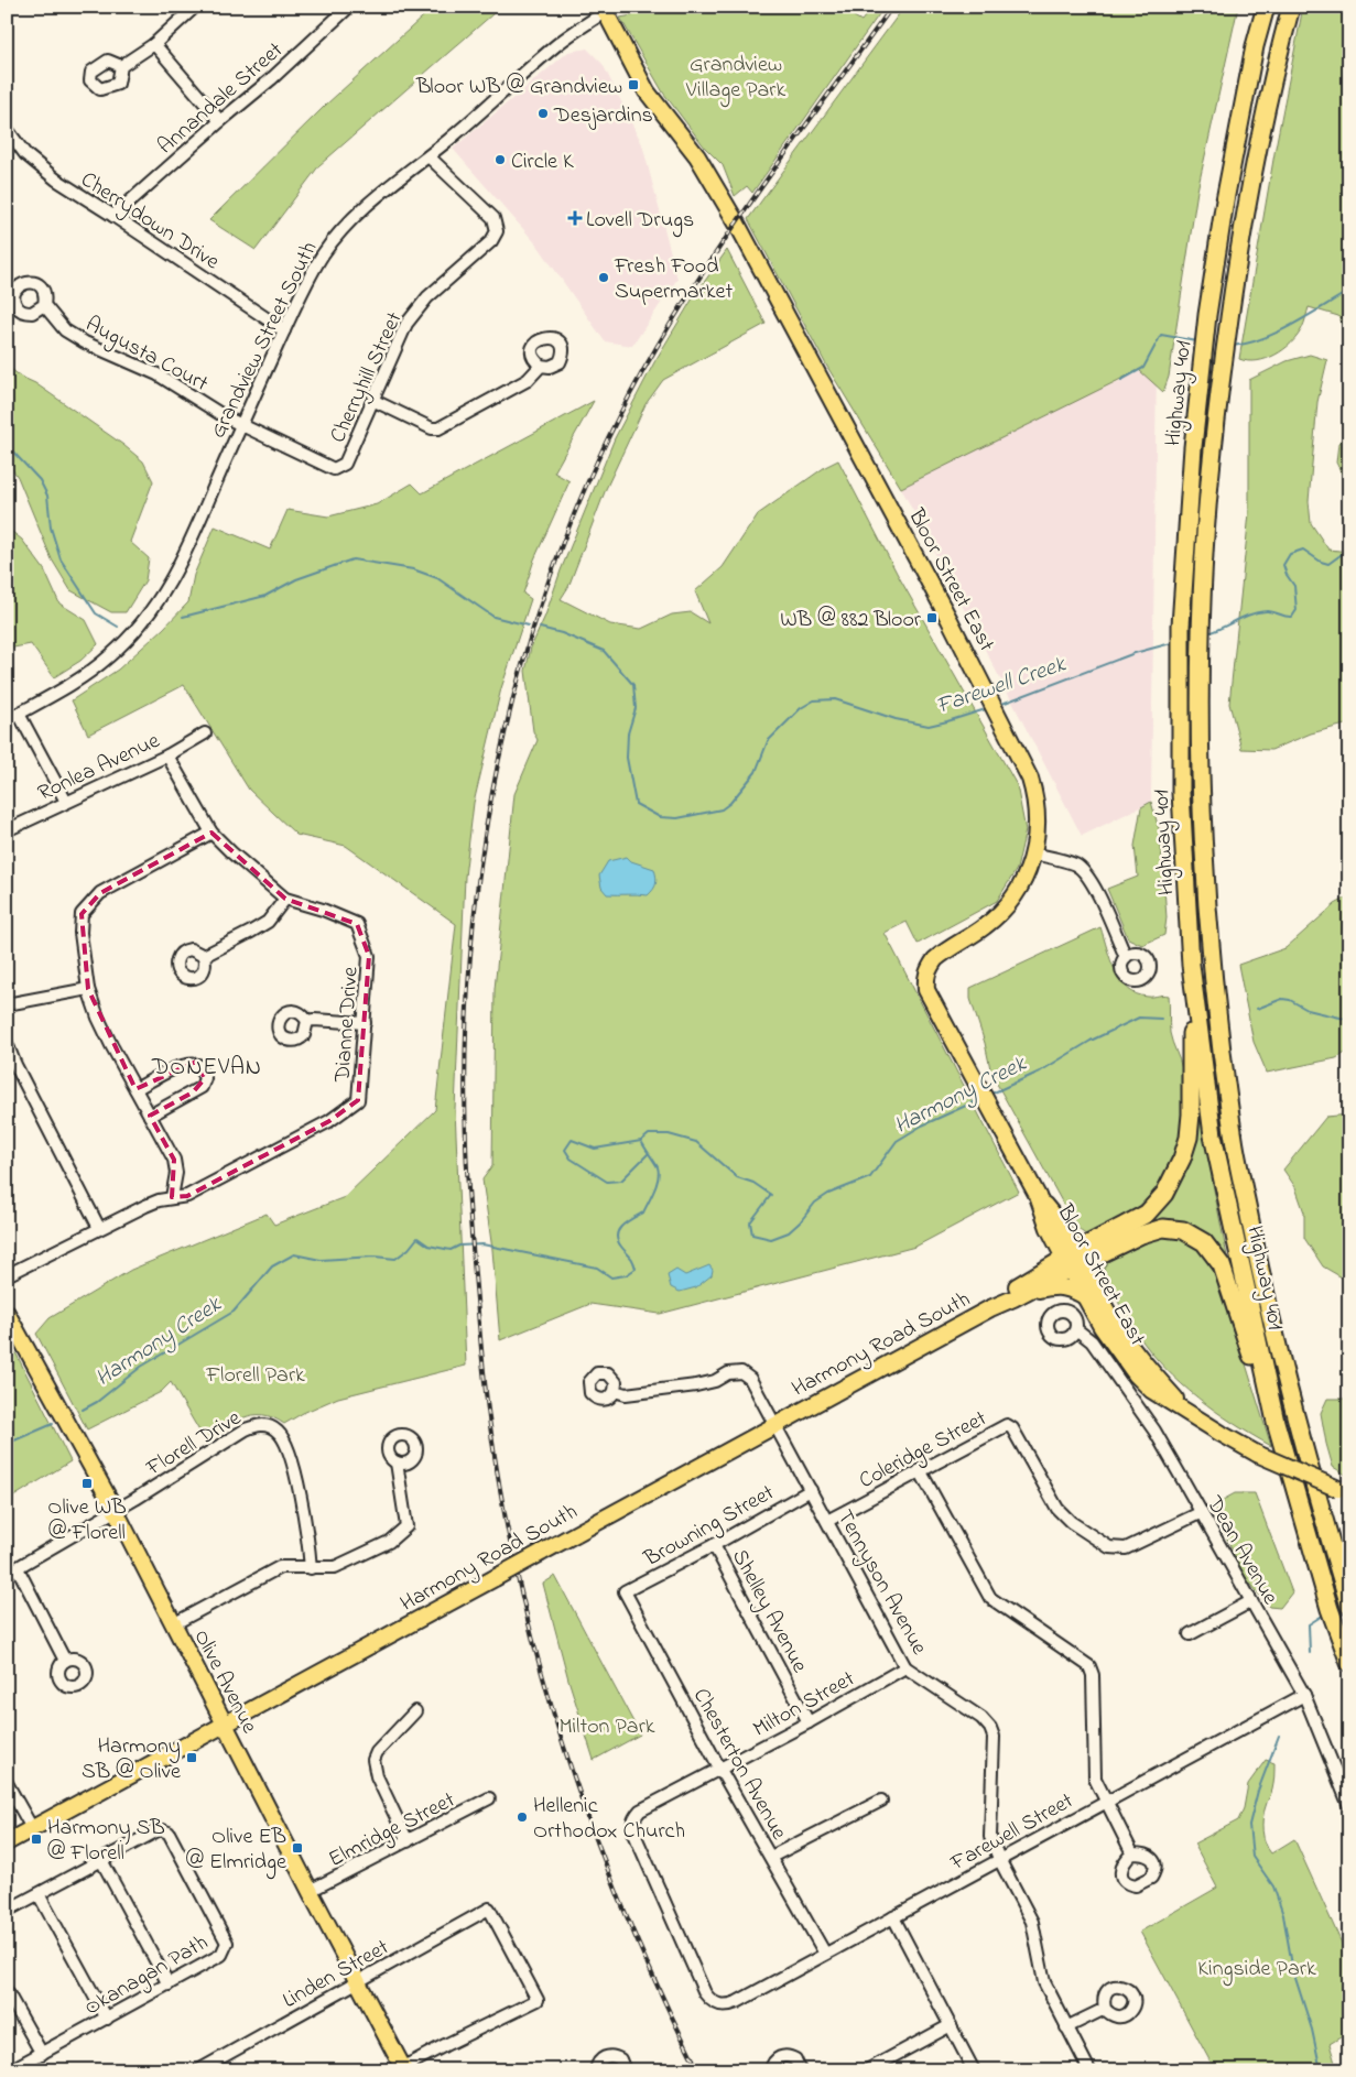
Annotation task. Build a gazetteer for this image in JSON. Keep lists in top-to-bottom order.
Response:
{
  "streets": {
    "highway": ["Highway 401"],
    "main road": ["Bloor Street East", "Harmony Road South", "Olive Avenue"],
    "street": [
      "Annandale Street",
      "Cherrydown Drive",
      "Grandview Street South",
      "Augusta Court",
      "Cherryhill Street",
      "Ronlea Avenue",
      "Dianne Drive",
      "Florell Drive",
      "Coleridge Street",
      "Browning Street",
      "Dean Avenue",
      "Tennyson Avenue",
      "Shelley Avenue",
      "Milton Street",
      "Chesterton Avenue",
      "Elmridge Street",
      "Farewell Street",
      "Linden Street",
      "Okanagan Path"
    ]
  },
  "crossings": [
    ["Annandale Street", "Cherrydown Drive"],
    ["Cherrydown Drive", "Grandview Street South"],
    ["Grandview Street South", "Augusta Court"],
    ["Grandview Street South", "Cherryhill Street"],
    ["Grandview Street South", "Bloor Street East"],
    ["Augusta Court", "Cherryhill Street"],
    ["Bloor Street East", "Harmony Road South"],
    ["Ronlea Avenue", "Dianne Drive"],
    ["Harmony Road South", "Tennyson Avenue"],
    ["Harmony Road South", "Olive Avenue"],
    ["Florell Drive", "Olive Avenue"],
    ["Coleridge Street", "Dean Avenue"],
    ["Coleridge Street", "Tennyson Avenue"],
    ["Browning Street", "Tennyson Avenue"],
    ["Browning Street", "Shelley Avenue"],
    ["Browning Street", "Chesterton Avenue"],
    ["Dean Avenue", "Farewell Street"],
    ["Tennyson Avenue", "Milton Street"],
    ["Tennyson Avenue", "Farewell Street"],
    ["Shelley Avenue", "Milton Street"],
    ["Olive Avenue", "Elmridge Street"],
    ["Olive Avenue", "Linden Street"],
    ["Milton Street", "Chesterton Avenue"],
    ["Milton Street", "Farewell Street"],
    ["Chesterton Avenue", "Farewell Street"]
  ],
  "districts": ["DONEVAN"],
  "water": ["Farewell Creek", "Harmony Creek"],
  "parks": [
    "Grandview Village Park",
    "Florell Park",
    "Milton Park",
    "Kingside Park"
  ],
  "places": {
    "transit": [
      "Bloor WB @ Grandview",
      "WB @ 882 Bloor",
      "Olive WB @ Florell",
      "Harmony SB @ Olive",
      "Harmony SB @ Florell",
      "Olive EB @ Elmridge"
    ],
    "other": [
      "Desjardins",
      "Circle K",
      "Fresh Food Supermarket",
      "Hellenic Orthodox Church"
    ],
    "health": ["Lovell Drugs"]
  }
}
